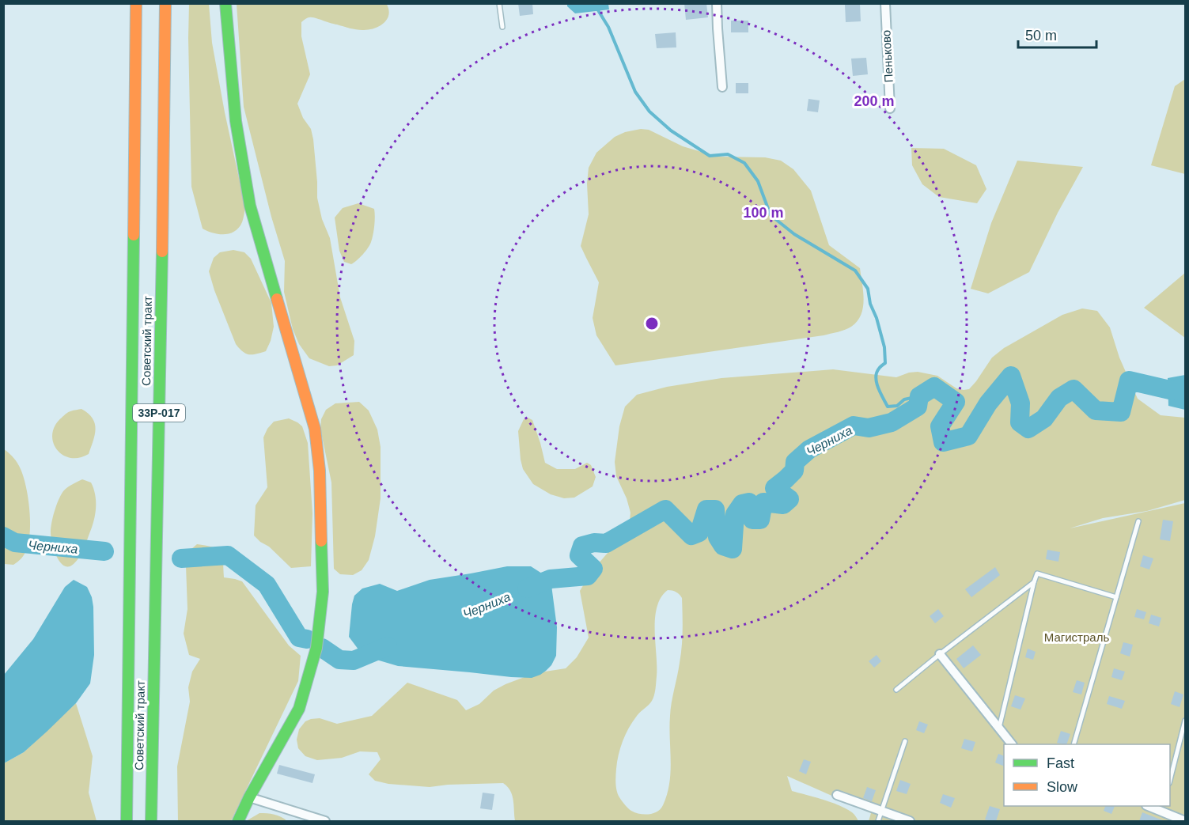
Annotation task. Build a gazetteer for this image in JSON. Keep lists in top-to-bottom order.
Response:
{
  "streets": {
    "main road": ["Советский тракт", "33Р-017"],
    "street": ["Пеньково"]
  },
  "water": ["Черниха"],
  "parks": ["Магистраль"],
  "legend": ["Fast", "Slow"],
  "scale_bar": "50 m",
  "rings": ["200 m", "100 m"]
}
